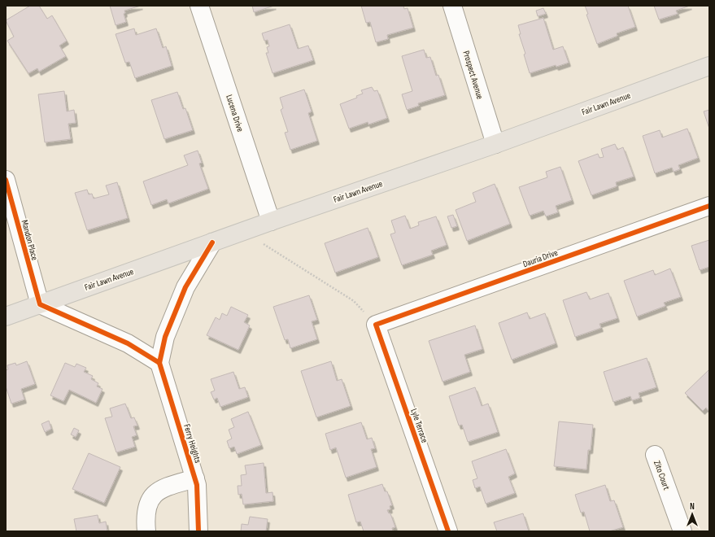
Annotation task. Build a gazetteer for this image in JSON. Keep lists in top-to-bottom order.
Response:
{
  "streets": {
    "main road": ["Fair Lawn Avenue"],
    "street": [
      "Prospect Avenue",
      "Lucena Drive",
      "Mandon Place",
      "Dauria Drive",
      "Lyle Terrace",
      "Ferry Heights",
      "Zito Court"
    ]
  },
  "crossings": [
    ["Prospect Avenue", "Fair Lawn Avenue"],
    ["Fair Lawn Avenue", "Lucena Drive"],
    ["Fair Lawn Avenue", "Mandon Place"],
    ["Fair Lawn Avenue", "Ferry Heights"],
    ["Dauria Drive", "Lyle Terrace"]
  ],
  "north": "top"
}
